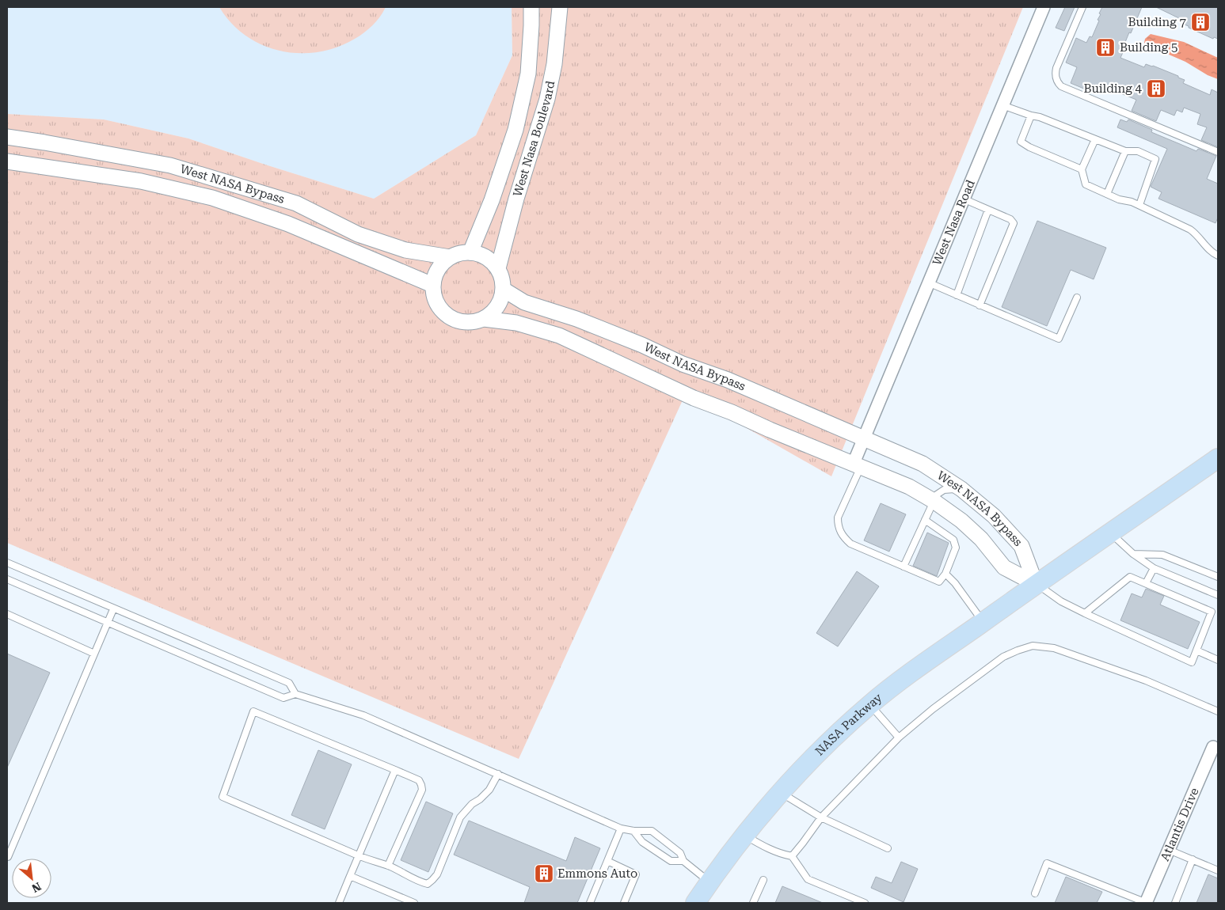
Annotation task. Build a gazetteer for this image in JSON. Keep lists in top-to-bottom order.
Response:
{
  "streets": {
    "main road": ["NASA Parkway"],
    "street": [
      "West Nasa Boulevard",
      "West NASA Bypass",
      "West Nasa Road",
      "Atlantis Drive"
    ]
  },
  "crossings": [
    ["West Nasa Boulevard", "West NASA Bypass"],
    ["West NASA Bypass", "West Nasa Road"],
    ["West NASA Bypass", "NASA Parkway"]
  ],
  "places": {
    "building": [
      "Building 7",
      "Building 5",
      "Building 4",
      "Emmons Auto"
    ]
  },
  "north": "bottom right"
}
